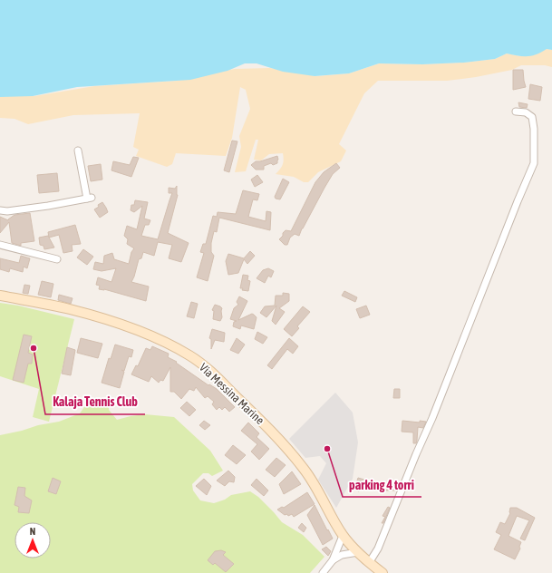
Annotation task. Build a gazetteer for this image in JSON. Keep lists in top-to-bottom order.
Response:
{
  "streets": {
    "main road": ["Via Messina Marine"]
  },
  "places": ["Kalaja Tennis Club", "parking 4 torri"],
  "north": "top"
}
